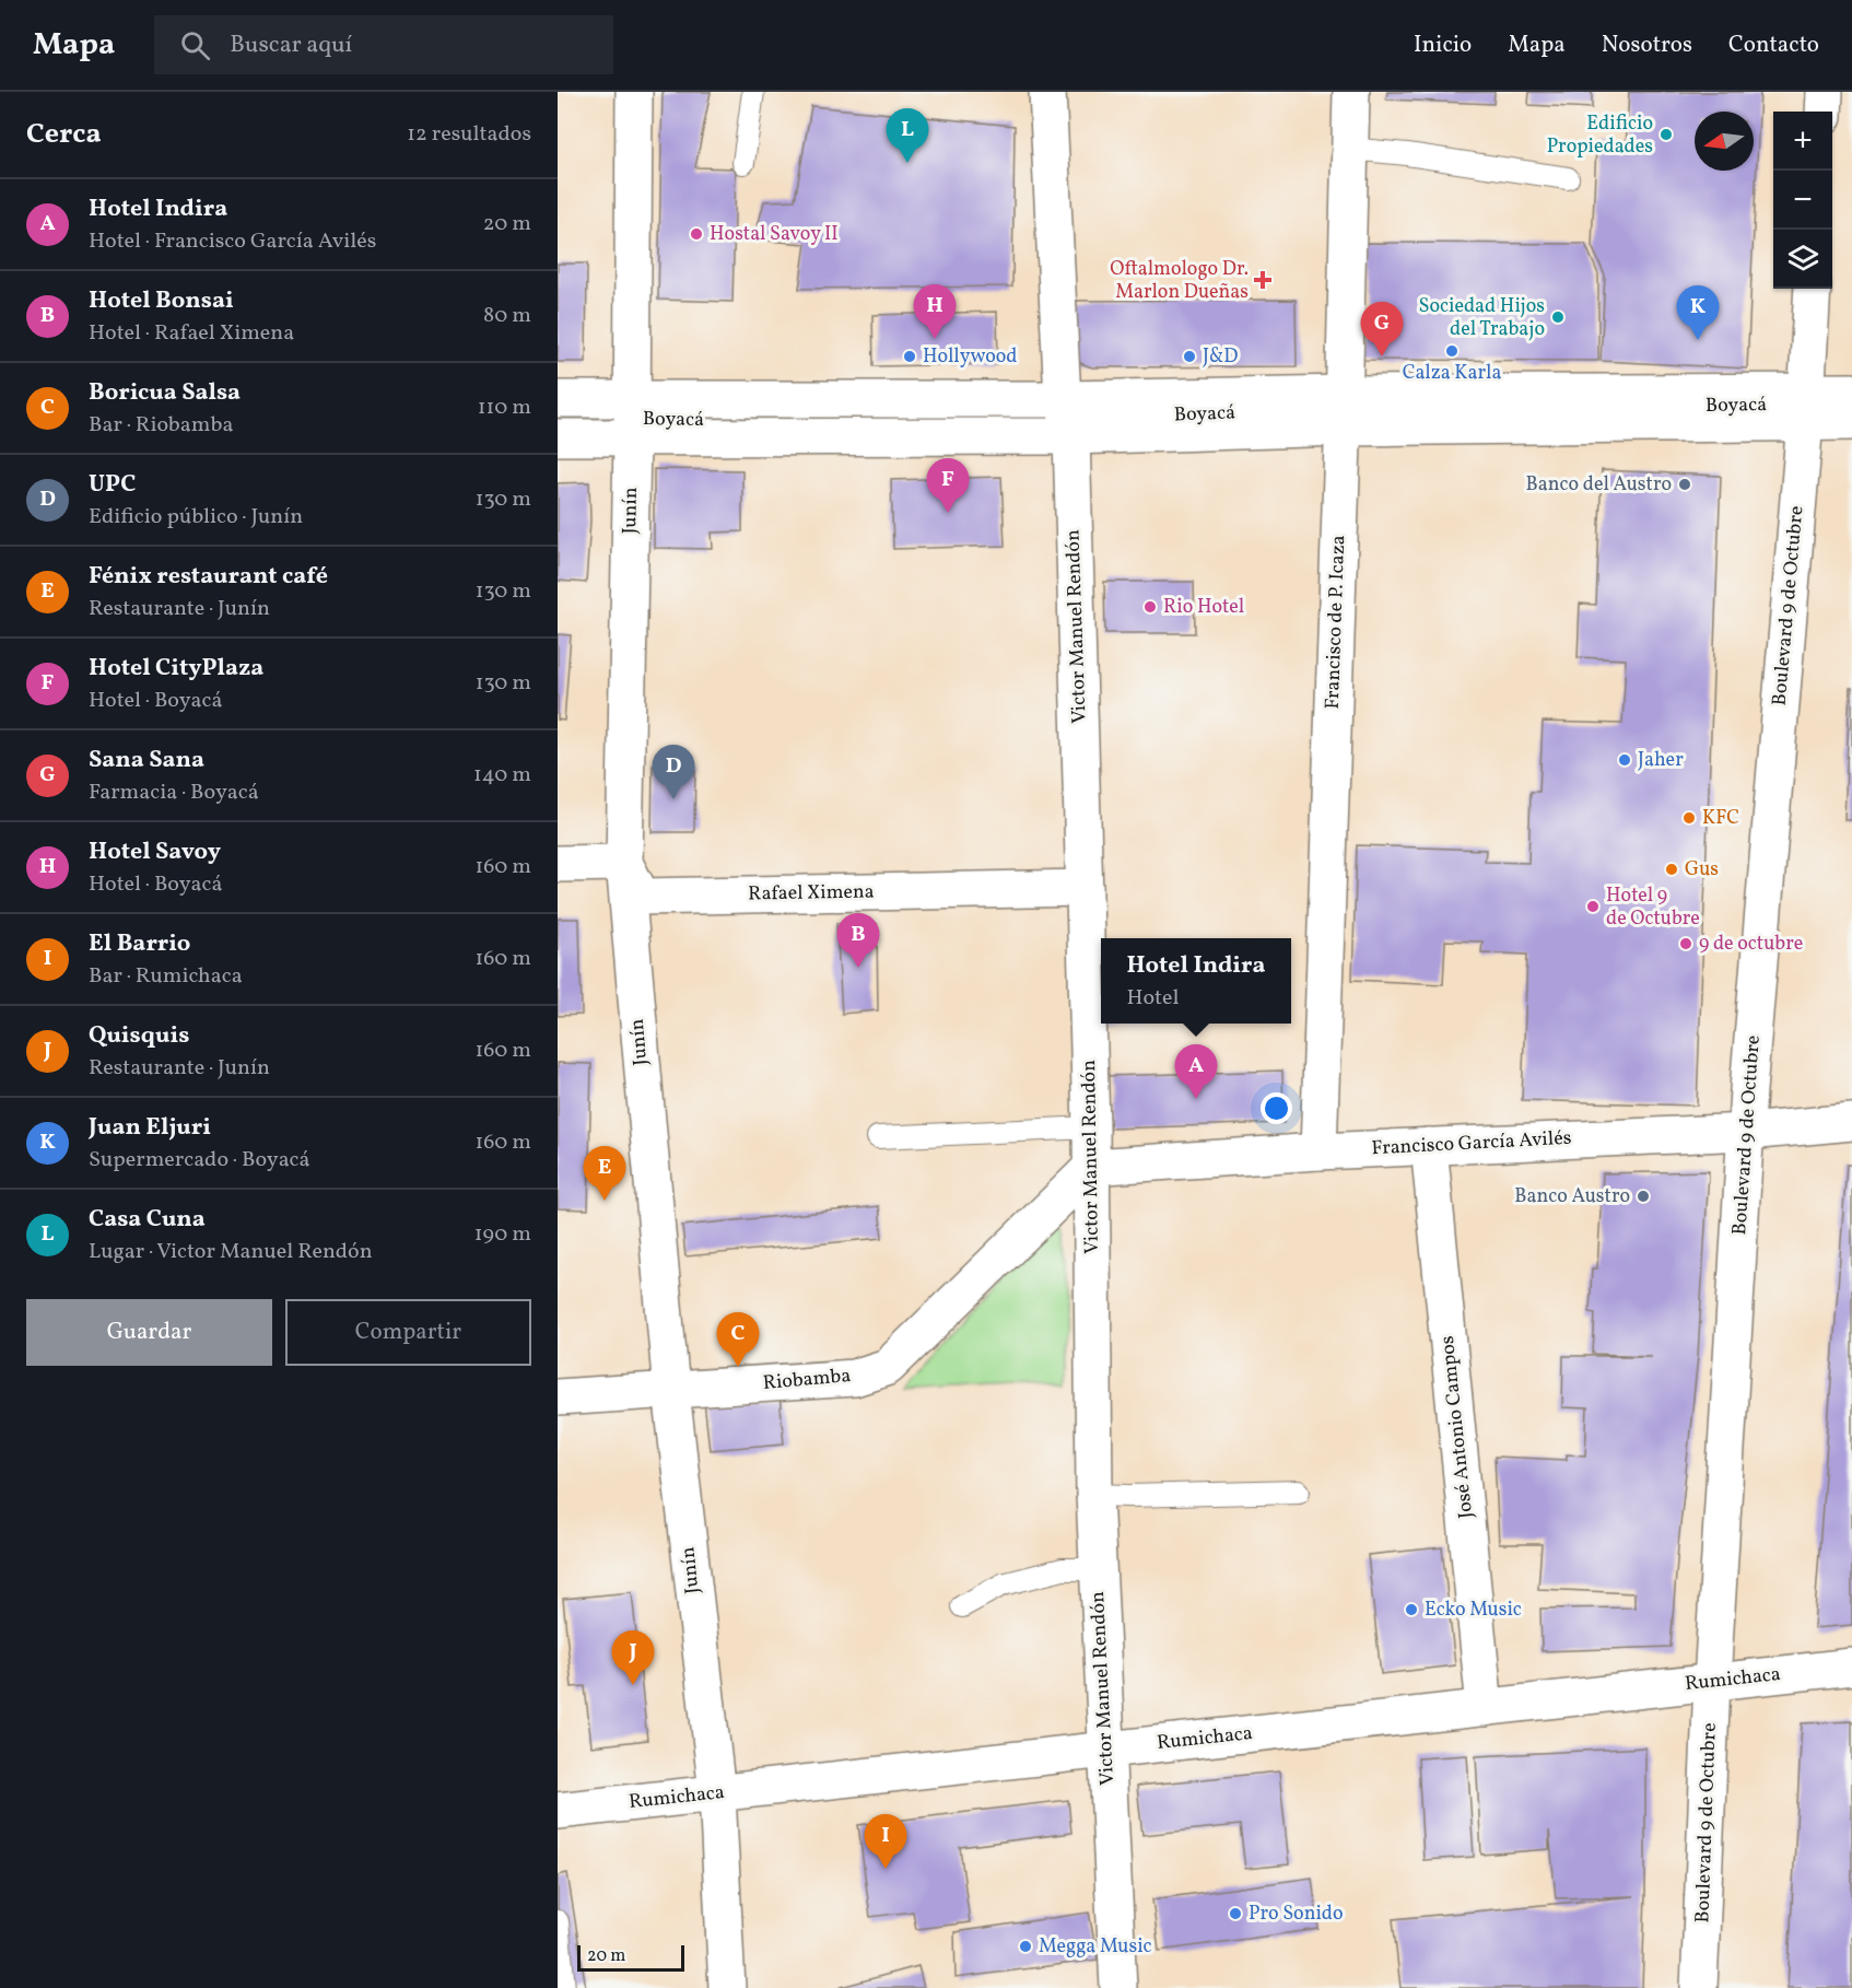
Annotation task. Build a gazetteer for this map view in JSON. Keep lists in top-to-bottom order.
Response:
{
  "streets": {
    "street": [
      "Boyacá",
      "Junín",
      "Boulevard 9 de Octubre",
      "Francisco de P. Icaza",
      "Victor Manuel Rendón",
      "Rafael Ximena",
      "Francisco García Avilés",
      "Riobamba",
      "José Antonio Campos",
      "Rumichaca"
    ]
  },
  "crossings": [
    ["Boyacá", "Junín"],
    ["Boyacá", "Boulevard 9 de Octubre"],
    ["Boyacá", "Francisco de P. Icaza"],
    ["Boyacá", "Victor Manuel Rendón"],
    ["Junín", "Rafael Ximena"],
    ["Junín", "Riobamba"],
    ["Junín", "Rumichaca"],
    ["Boulevard 9 de Octubre", "Francisco García Avilés"],
    ["Boulevard 9 de Octubre", "Rumichaca"],
    ["Francisco de P. Icaza", "Francisco García Avilés"],
    ["Victor Manuel Rendón", "Rafael Ximena"],
    ["Victor Manuel Rendón", "Francisco García Avilés"],
    ["Victor Manuel Rendón", "Riobamba"],
    ["Victor Manuel Rendón", "Rumichaca"],
    ["Francisco García Avilés", "Riobamba"],
    ["Francisco García Avilés", "José Antonio Campos"],
    ["José Antonio Campos", "Rumichaca"]
  ],
  "places": {
    "other": [
      "Edificio Propiedades",
      "Hostal Savoy II",
      "Sociedad Hijos del Trabajo",
      "Calza Karla",
      "Hollywood",
      "J&D",
      "Banco del Austro",
      "Rio Hotel",
      "Jaher",
      "KFC",
      "Gus",
      "Hotel 9 de Octubre",
      "9 de octubre",
      "Banco Austro",
      "Ecko Music",
      "Pro Sonido",
      "Megga Music"
    ],
    "health": ["Oftalmologo Dr. Marlon Dueñas"]
  },
  "scale_bar": "20 m",
  "north": "left",
  "page": {
    "header": "Mapa",
    "search": "Buscar aquí",
    "nav": [
      "Inicio",
      "Mapa",
      "Nosotros",
      "Contacto"
    ],
    "heading": ["Cerca", "12 resultados"],
    "pins": [
      "L",
      "H",
      "K",
      "G",
      "F",
      "D",
      "B",
      "A",
      "E",
      "C",
      "J",
      "I"
    ],
    "map_buttons": ["+", "−"],
    "list": [
      {
        "mark": "A",
        "name": "Hotel Indira",
        "note": "Hotel · Francisco García Avilés",
        "value": "20 m"
      },
      {
        "mark": "B",
        "name": "Hotel Bonsai",
        "note": "Hotel · Rafael Ximena",
        "value": "80 m"
      },
      {
        "mark": "C",
        "name": "Boricua Salsa",
        "note": "Bar · Riobamba",
        "value": "110 m"
      },
      {
        "mark": "D",
        "name": "UPC",
        "note": "Edificio público · Junín",
        "value": "130 m"
      },
      {
        "mark": "E",
        "name": "Fénix restaurant café",
        "note": "Restaurante · Junín",
        "value": "130 m"
      },
      {
        "mark": "F",
        "name": "Hotel CityPlaza",
        "note": "Hotel · Boyacá",
        "value": "130 m"
      },
      {
        "mark": "G",
        "name": "Sana Sana",
        "note": "Farmacia · Boyacá",
        "value": "140 m"
      },
      {
        "mark": "H",
        "name": "Hotel Savoy",
        "note": "Hotel · Boyacá",
        "value": "160 m"
      },
      {
        "mark": "I",
        "name": "El Barrio",
        "note": "Bar · Rumichaca",
        "value": "160 m"
      },
      {
        "mark": "J",
        "name": "Quisquis",
        "note": "Restaurante · Junín",
        "value": "160 m"
      },
      {
        "mark": "K",
        "name": "Juan Eljuri",
        "note": "Supermercado · Boyacá",
        "value": "160 m"
      },
      {
        "mark": "L",
        "name": "Casa Cuna",
        "note": "Lugar · Victor Manuel Rendón",
        "value": "190 m"
      }
    ],
    "popup": ["Hotel Indira", "Hotel"],
    "buttons": ["Guardar", "Compartir"],
    "scale": "20 m"
  }
}
